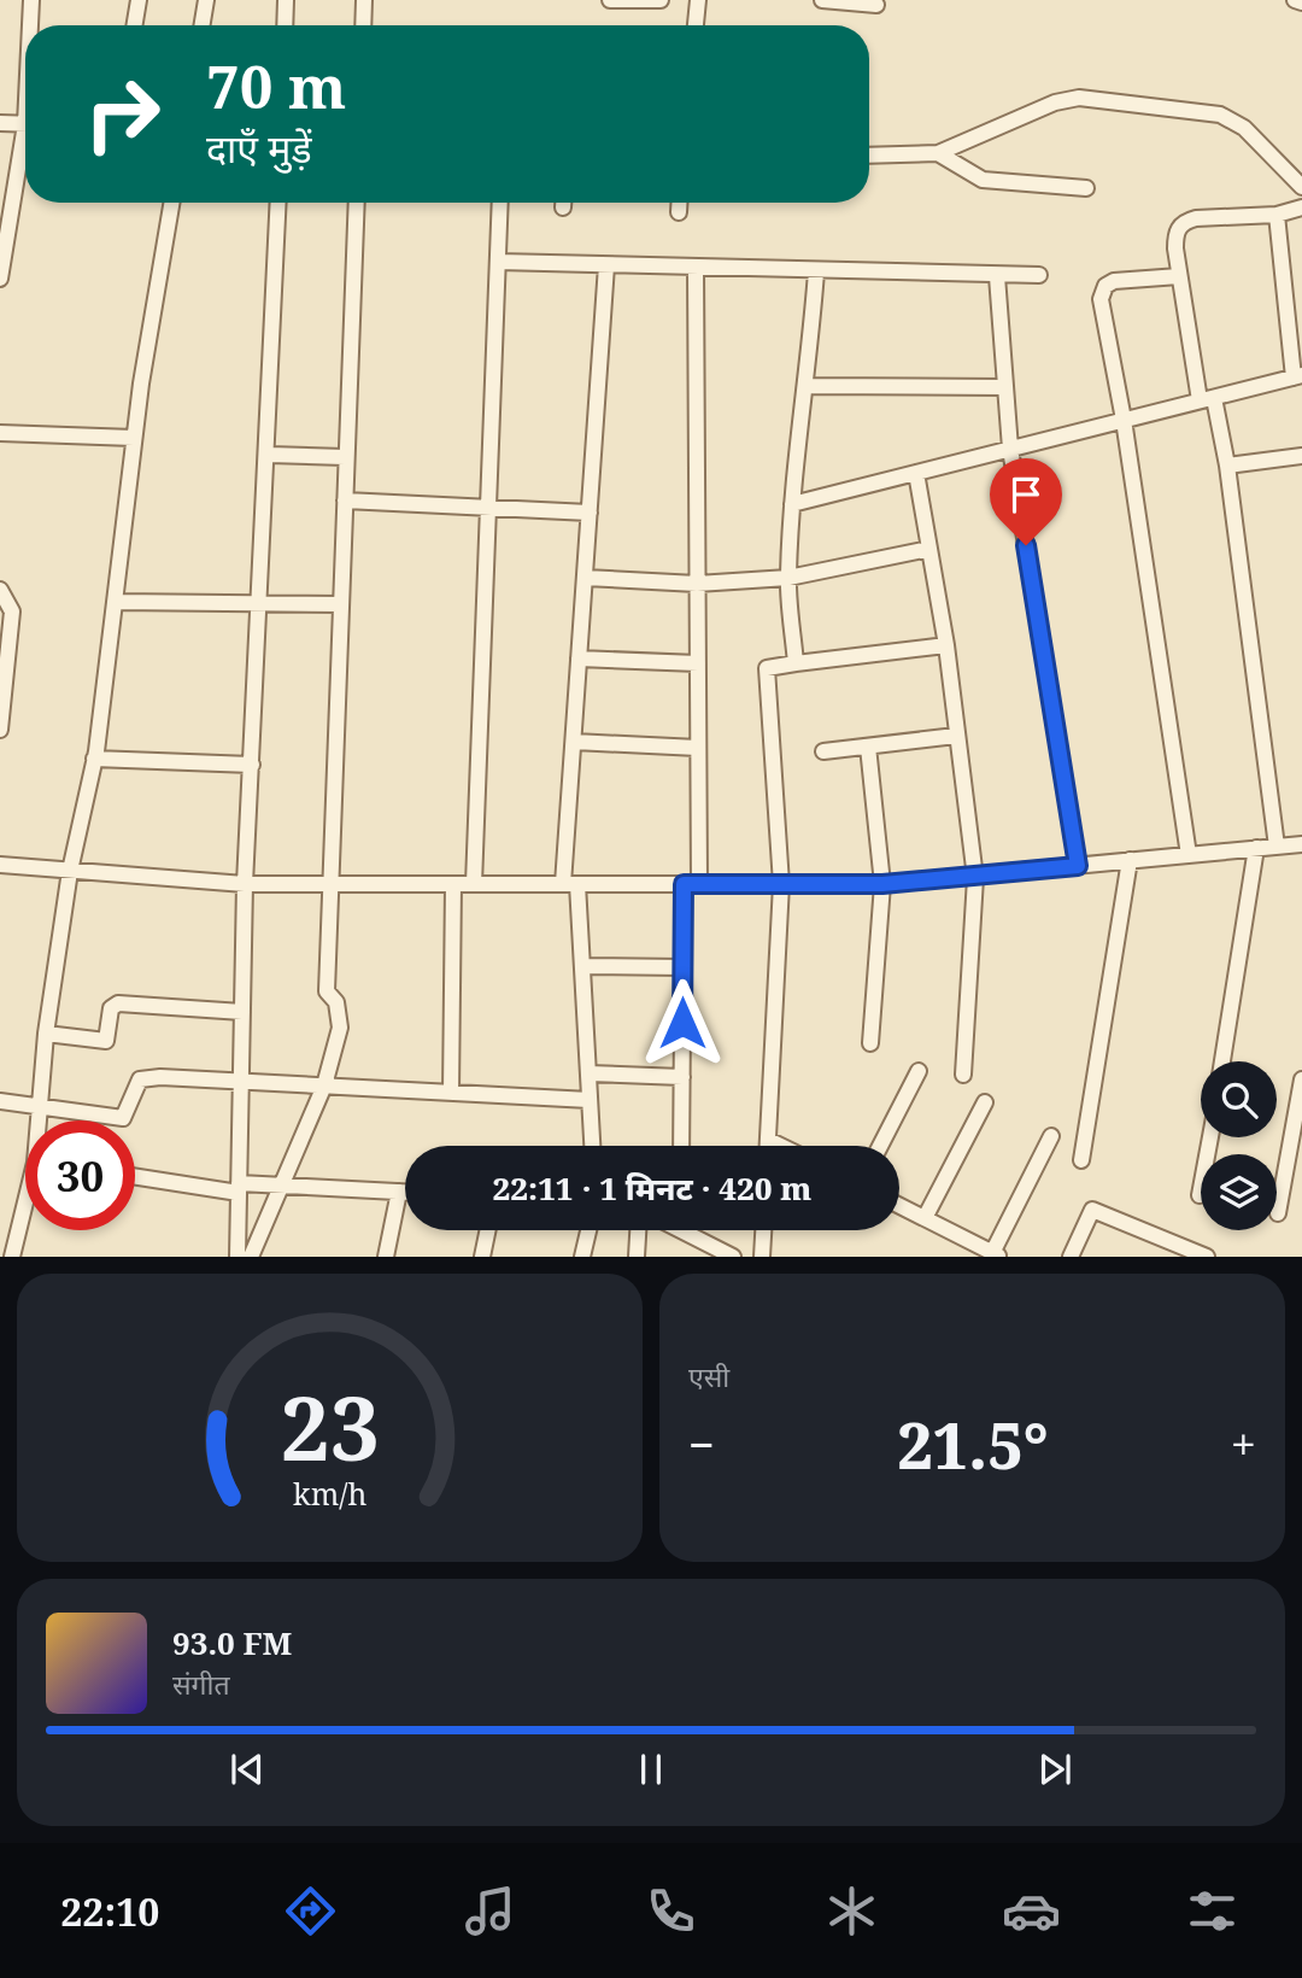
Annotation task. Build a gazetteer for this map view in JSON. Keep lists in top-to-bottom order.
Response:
{
  "page": {
    "turn": ["70 m", "दाएँ मुड़ें"],
    "limit": "30",
    "trip": "22:11 · 1 मिनट · 420 m",
    "tile": "एसी",
    "heat": ["−", "21.5°", "+"],
    "song": ["93.0 FM", "संगीत"],
    "tabs": "22:10",
    "gauge": ["23", "km/h"]
  }
}
